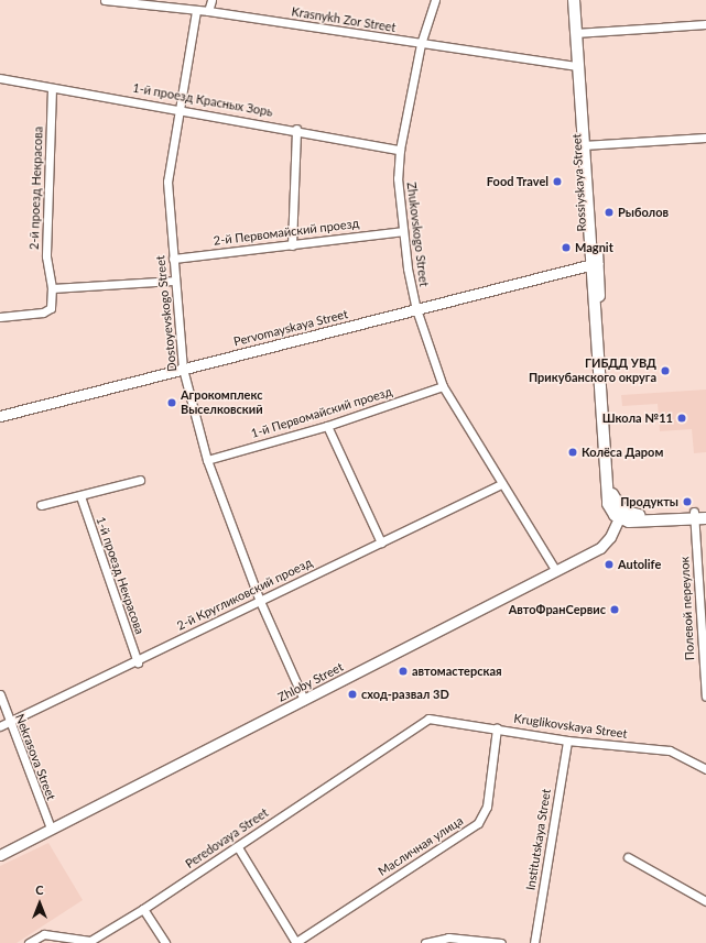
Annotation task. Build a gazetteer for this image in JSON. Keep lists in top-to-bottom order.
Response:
{
  "streets": {
    "main road": ["Rossiyskaya Street"],
    "street": [
      "Krasnykh Zor Street",
      "1-й проезд Красных Зорь",
      "2-й проезд Некрасова",
      "2-й Первомайский проезд",
      "Zhukovskogo Street",
      "Dostoyevskogo Street",
      "Pervomayskaya Street",
      "1-й Первомайский проезд",
      "1-й проезд Некрасова",
      "2-й Кругликовский проезд",
      "Полевой переулок",
      "Zhloby Street",
      "Kruglikovskaya Street",
      "Nekrasova Street",
      "Peredovaya Street",
      "Institutskaya Street",
      "Масличная улица"
    ]
  },
  "crossings": [
    ["Krasnykh Zor Street", "Rossiyskaya Street"],
    ["Krasnykh Zor Street", "Zhukovskogo Street"],
    ["Krasnykh Zor Street", "Dostoyevskogo Street"],
    ["1-й проезд Красных Зорь", "2-й проезд Некрасова"],
    ["1-й проезд Красных Зорь", "Zhukovskogo Street"],
    ["1-й проезд Красных Зорь", "Dostoyevskogo Street"],
    ["Rossiyskaya Street", "Pervomayskaya Street"],
    ["Rossiyskaya Street", "Zhloby Street"],
    ["2-й Первомайский проезд", "Zhukovskogo Street"],
    ["2-й Первомайский проезд", "Dostoyevskogo Street"],
    ["Zhukovskogo Street", "Pervomayskaya Street"],
    ["Zhukovskogo Street", "1-й Первомайский проезд"],
    ["Zhukovskogo Street", "2-й Кругликовский проезд"],
    ["Zhukovskogo Street", "Zhloby Street"],
    ["Dostoyevskogo Street", "Pervomayskaya Street"],
    ["Dostoyevskogo Street", "1-й Первомайский проезд"],
    ["Dostoyevskogo Street", "2-й Кругликовский проезд"],
    ["Dostoyevskogo Street", "Zhloby Street"],
    ["1-й проезд Некрасова", "2-й Кругликовский проезд"],
    ["2-й Кругликовский проезд", "Nekrasova Street"],
    ["Zhloby Street", "Nekrasova Street"],
    ["Kruglikovskaya Street", "Peredovaya Street"],
    ["Kruglikovskaya Street", "Institutskaya Street"],
    ["Kruglikovskaya Street", "Масличная улица"]
  ],
  "places": [
    "Food Travel",
    "Рыболов",
    "Magnit",
    "ГИБДД УВД Прикубанского округа",
    "Агрокомплекс Выселковский",
    "Школа №11",
    "Колёса Даром",
    "Продукты",
    "Autolife",
    "АвтоФранСервис",
    "автомастерская",
    "сход-развал 3D"
  ],
  "north": "top"
}
